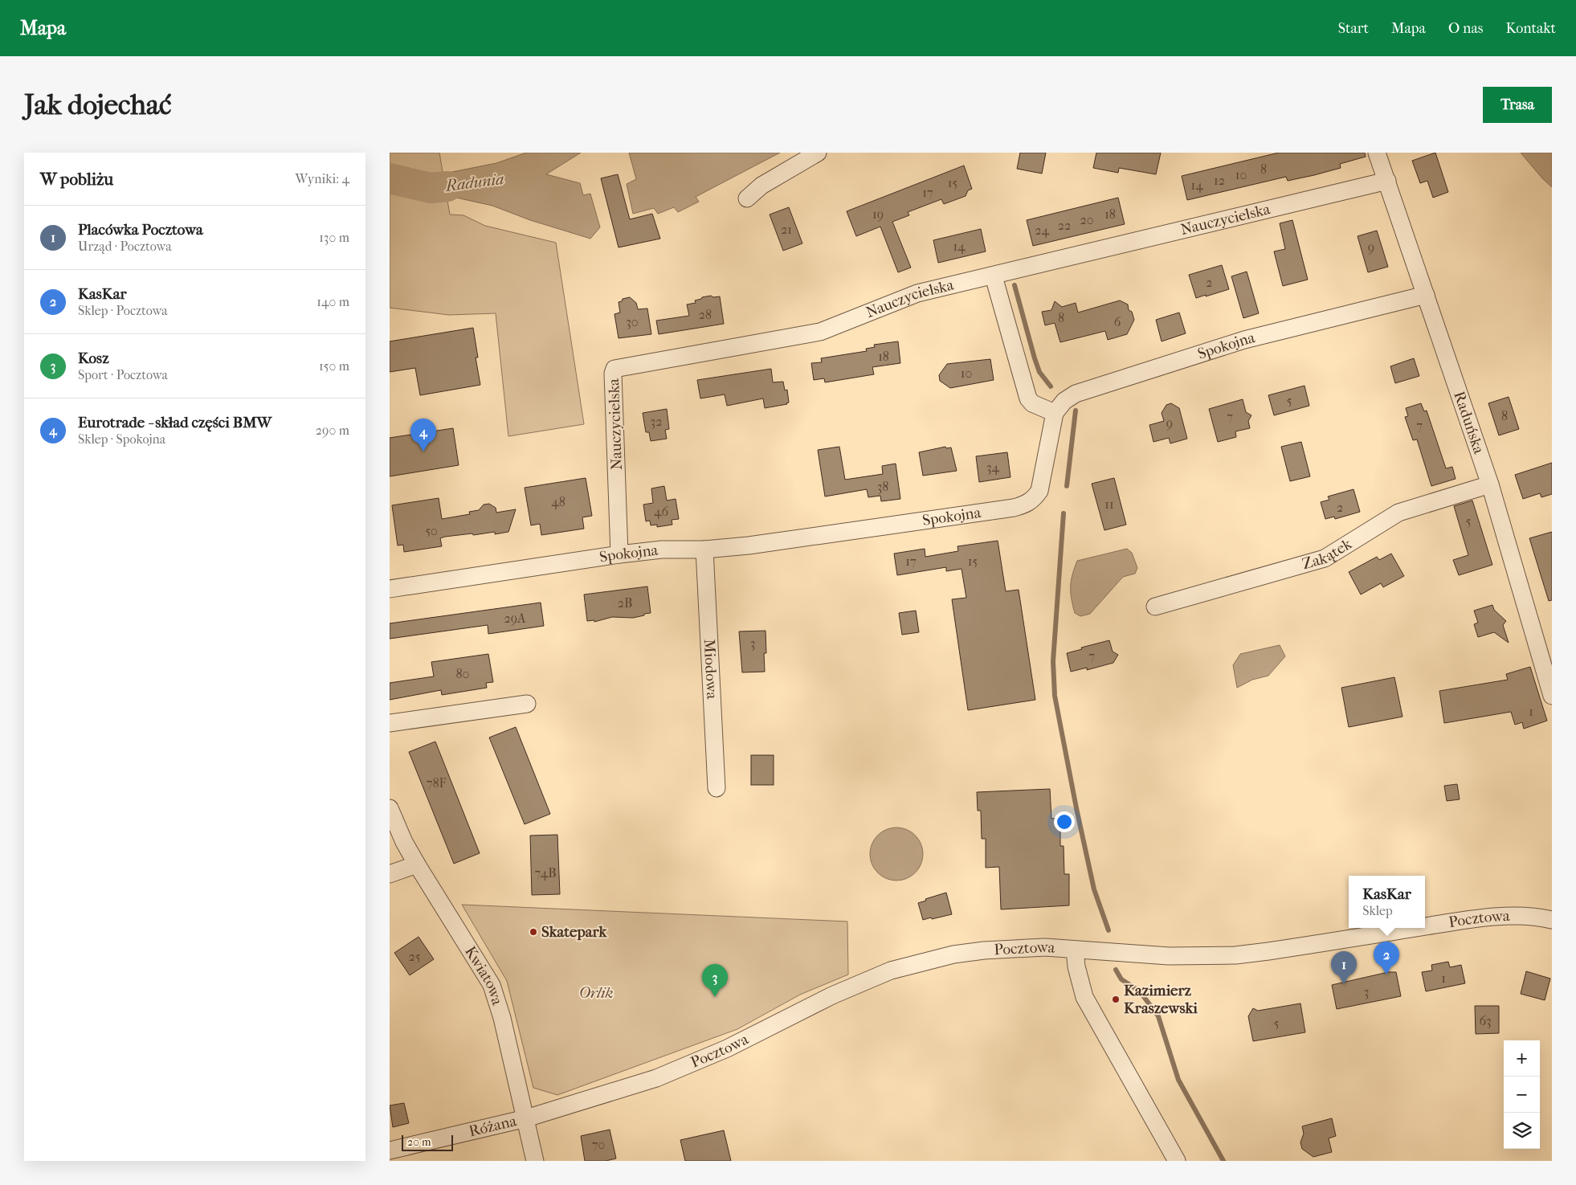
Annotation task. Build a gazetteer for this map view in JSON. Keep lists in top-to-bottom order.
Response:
{
  "streets": {
    "street": [
      "Nauczycielska",
      "Spokojna",
      "Raduńska",
      "Zakątek",
      "Miodowa",
      "Pocztowa",
      "Kwiatowa",
      "Różana"
    ]
  },
  "crossings": [
    ["Nauczycielska", "Spokojna"],
    ["Nauczycielska", "Raduńska"],
    ["Spokojna", "Raduńska"],
    ["Spokojna", "Miodowa"],
    ["Raduńska", "Zakątek"],
    ["Pocztowa", "Kwiatowa"],
    ["Pocztowa", "Różana"],
    ["Kwiatowa", "Różana"]
  ],
  "water": ["Radunia"],
  "parks": ["Orlik"],
  "places": ["Skatepark", "Kazimierz Kraszewski"],
  "house_numbers": [
    "8",
    "10",
    "12",
    "15",
    "14",
    "17",
    "19",
    "18",
    "20",
    "22",
    "21",
    "24",
    "14",
    "9",
    "2",
    "28",
    "8",
    "30",
    "6",
    "18",
    "10",
    "5",
    "8",
    "7",
    "32",
    "9",
    "7",
    "34",
    "38",
    "48",
    "11",
    "2",
    "46",
    "5",
    "50",
    "17",
    "15",
    "2B",
    "29A",
    "3",
    "7",
    "80",
    "1",
    "78F",
    "74B",
    "25",
    "1",
    "3",
    "63",
    "5",
    "70"
  ],
  "scale_bar": "20 m",
  "page": {
    "header": "Mapa",
    "nav": [
      "Start",
      "Mapa",
      "O nas",
      "Kontakt"
    ],
    "buttons": "Trasa",
    "title": "Jak dojechać",
    "heading": ["W pobliżu", "Wyniki: 4"],
    "list": [
      {
        "mark": "1",
        "name": "Placówka Pocztowa",
        "note": "Urząd · Pocztowa",
        "value": "130 m"
      },
      {
        "mark": "2",
        "name": "KasKar",
        "note": "Sklep · Pocztowa",
        "value": "140 m"
      },
      {
        "mark": "3",
        "name": "Kosz",
        "note": "Sport · Pocztowa",
        "value": "150 m"
      },
      {
        "mark": "4",
        "name": "Eurotrade - skład części BMW",
        "note": "Sklep · Spokojna",
        "value": "290 m"
      }
    ],
    "pins": [
      "4",
      "2",
      "1",
      "3"
    ],
    "popup": ["KasKar", "Sklep"],
    "map_buttons": ["+", "−"],
    "scale": "20 m"
  }
}
